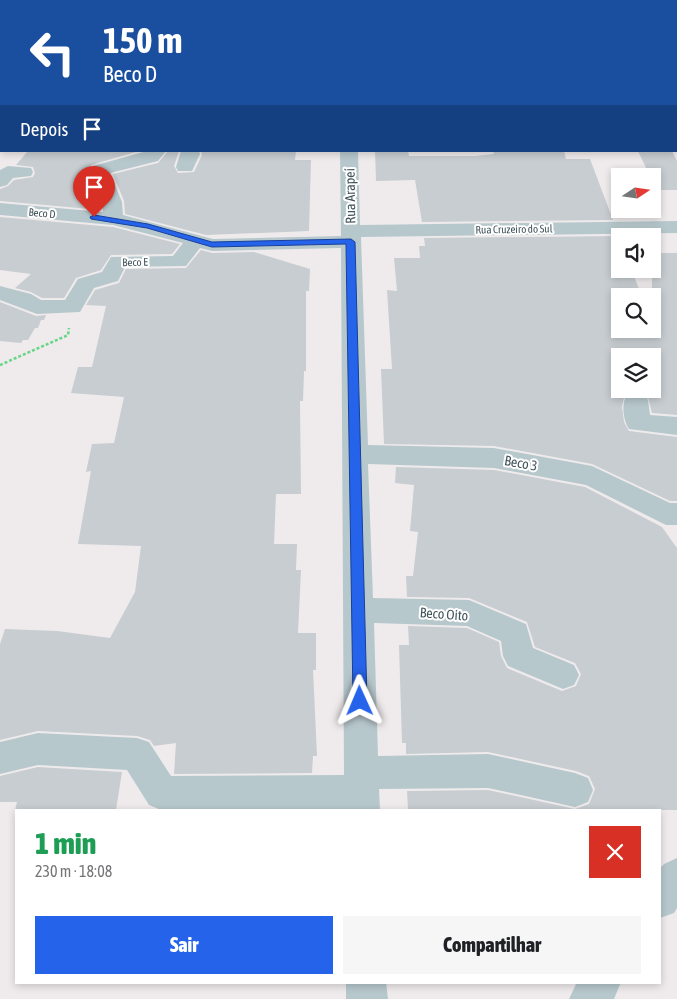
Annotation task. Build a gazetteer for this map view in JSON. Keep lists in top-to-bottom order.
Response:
{
  "streets": {
    "street": [
      "Rua Arapeí",
      "Beco D",
      "Rua Cruzeiro do Sul",
      "Beco E",
      "Beco 3",
      "Beco Oito"
    ]
  },
  "crossings": [
    ["Rua Arapeí", "Beco D"],
    ["Rua Arapeí", "Rua Cruzeiro do Sul"],
    ["Rua Arapeí", "Beco 3"],
    ["Rua Arapeí", "Beco Oito"],
    ["Beco D", "Rua Cruzeiro do Sul"],
    ["Beco D", "Beco E"]
  ],
  "north": "right",
  "page": {
    "turn": ["150 m", "Beco D"],
    "then": "Depois",
    "heading": ["1 min", "230 m · 18:08"],
    "buttons": ["Sair", "Compartilhar"]
  }
}
